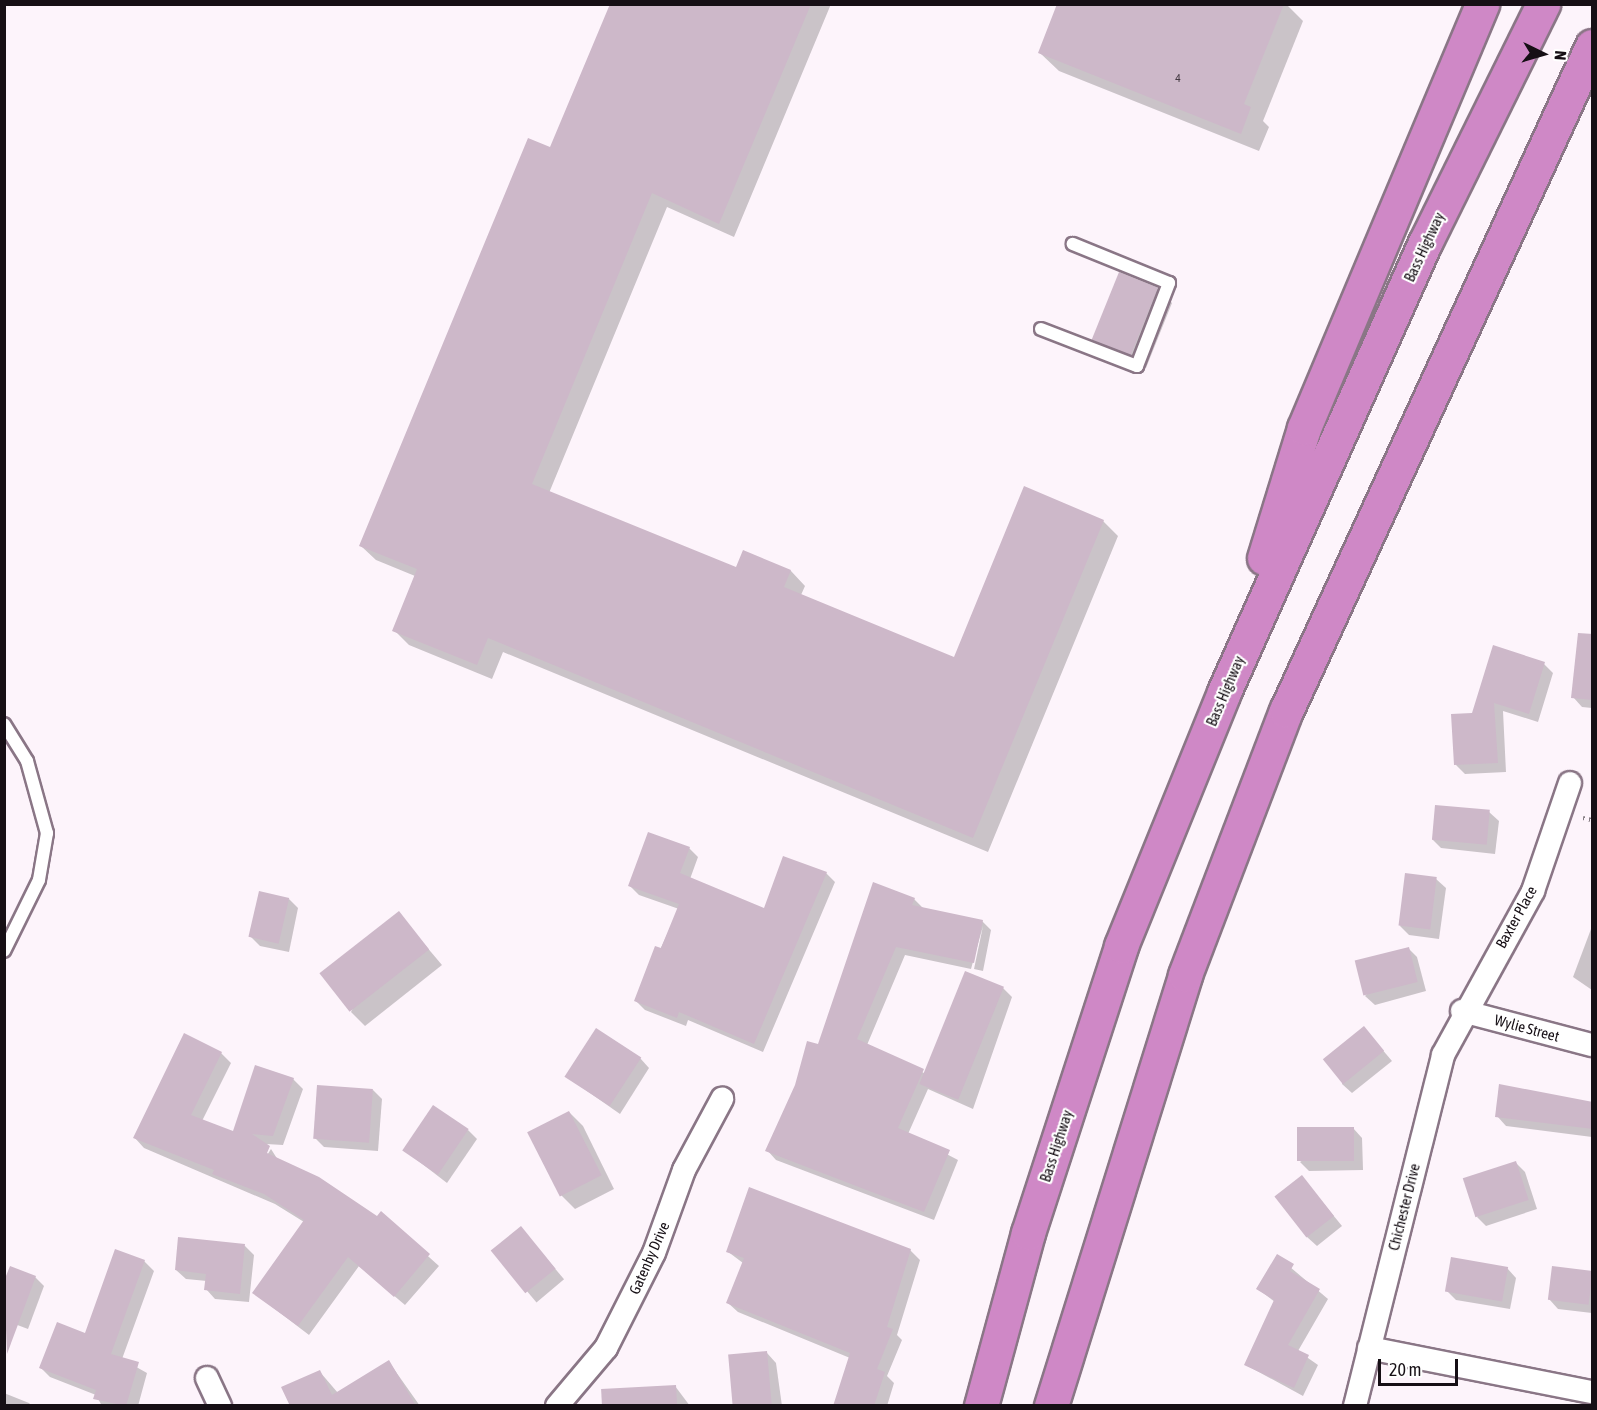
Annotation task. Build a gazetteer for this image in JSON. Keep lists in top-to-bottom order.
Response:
{
  "streets": {
    "highway": ["Bass Highway"],
    "street": [
      "Baxter Place",
      "Wylie Street",
      "Chichester Drive",
      "Gatenby Drive"
    ]
  },
  "crossings": [
    ["Baxter Place", "Wylie Street"],
    ["Baxter Place", "Chichester Drive"],
    ["Wylie Street", "Chichester Drive"]
  ],
  "house_numbers": ["4"],
  "scale_bar": "20 m",
  "north": "right"
}
